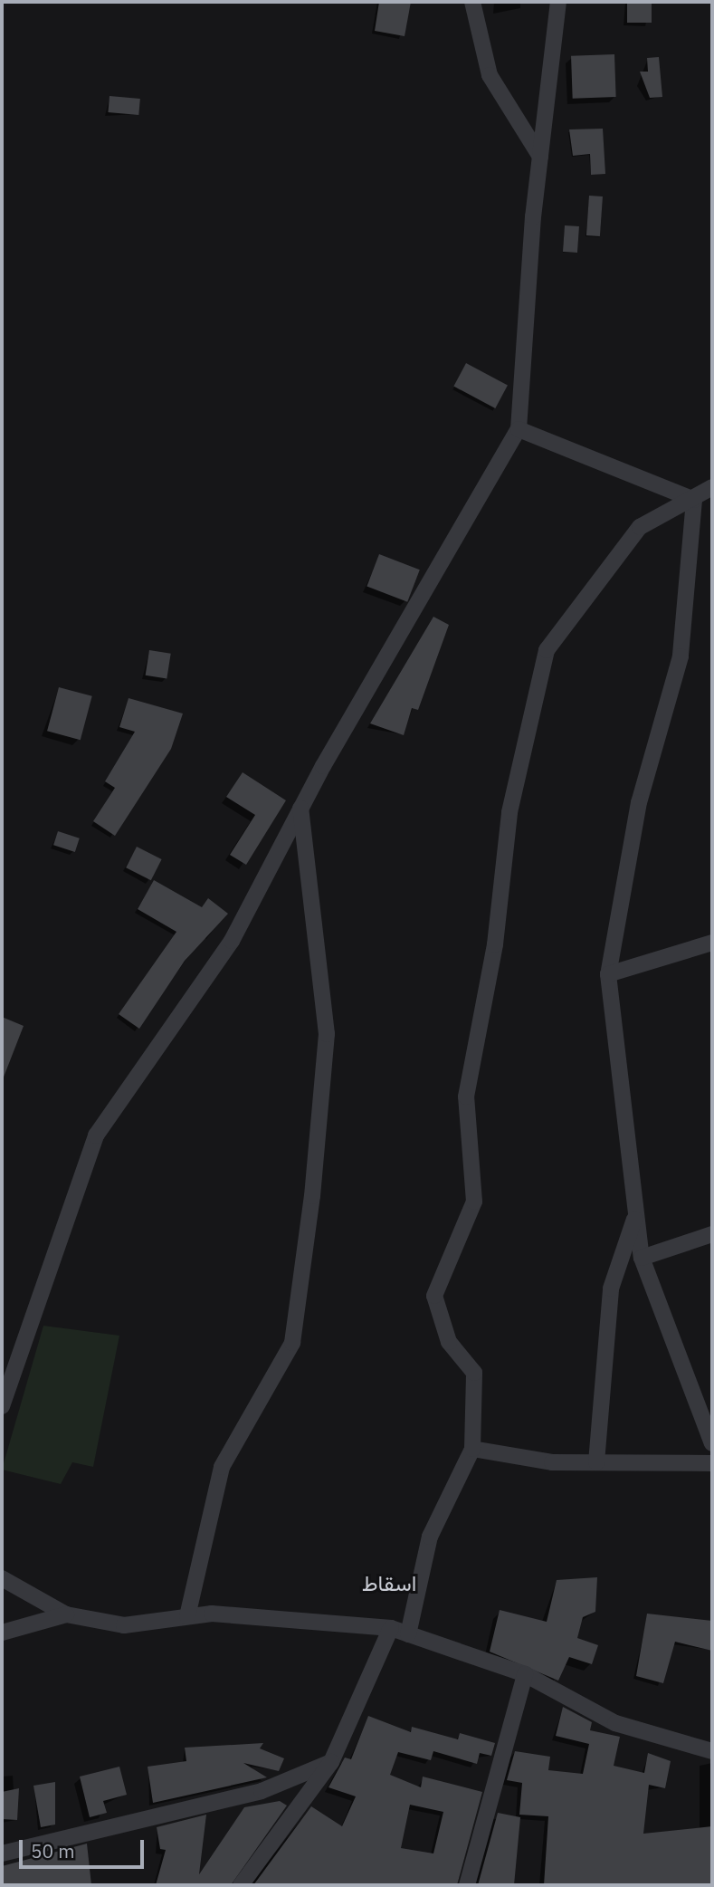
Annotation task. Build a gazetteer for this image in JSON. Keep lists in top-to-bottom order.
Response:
{
  "districts": ["اسقاط"],
  "scale_bar": "50 m"
}
